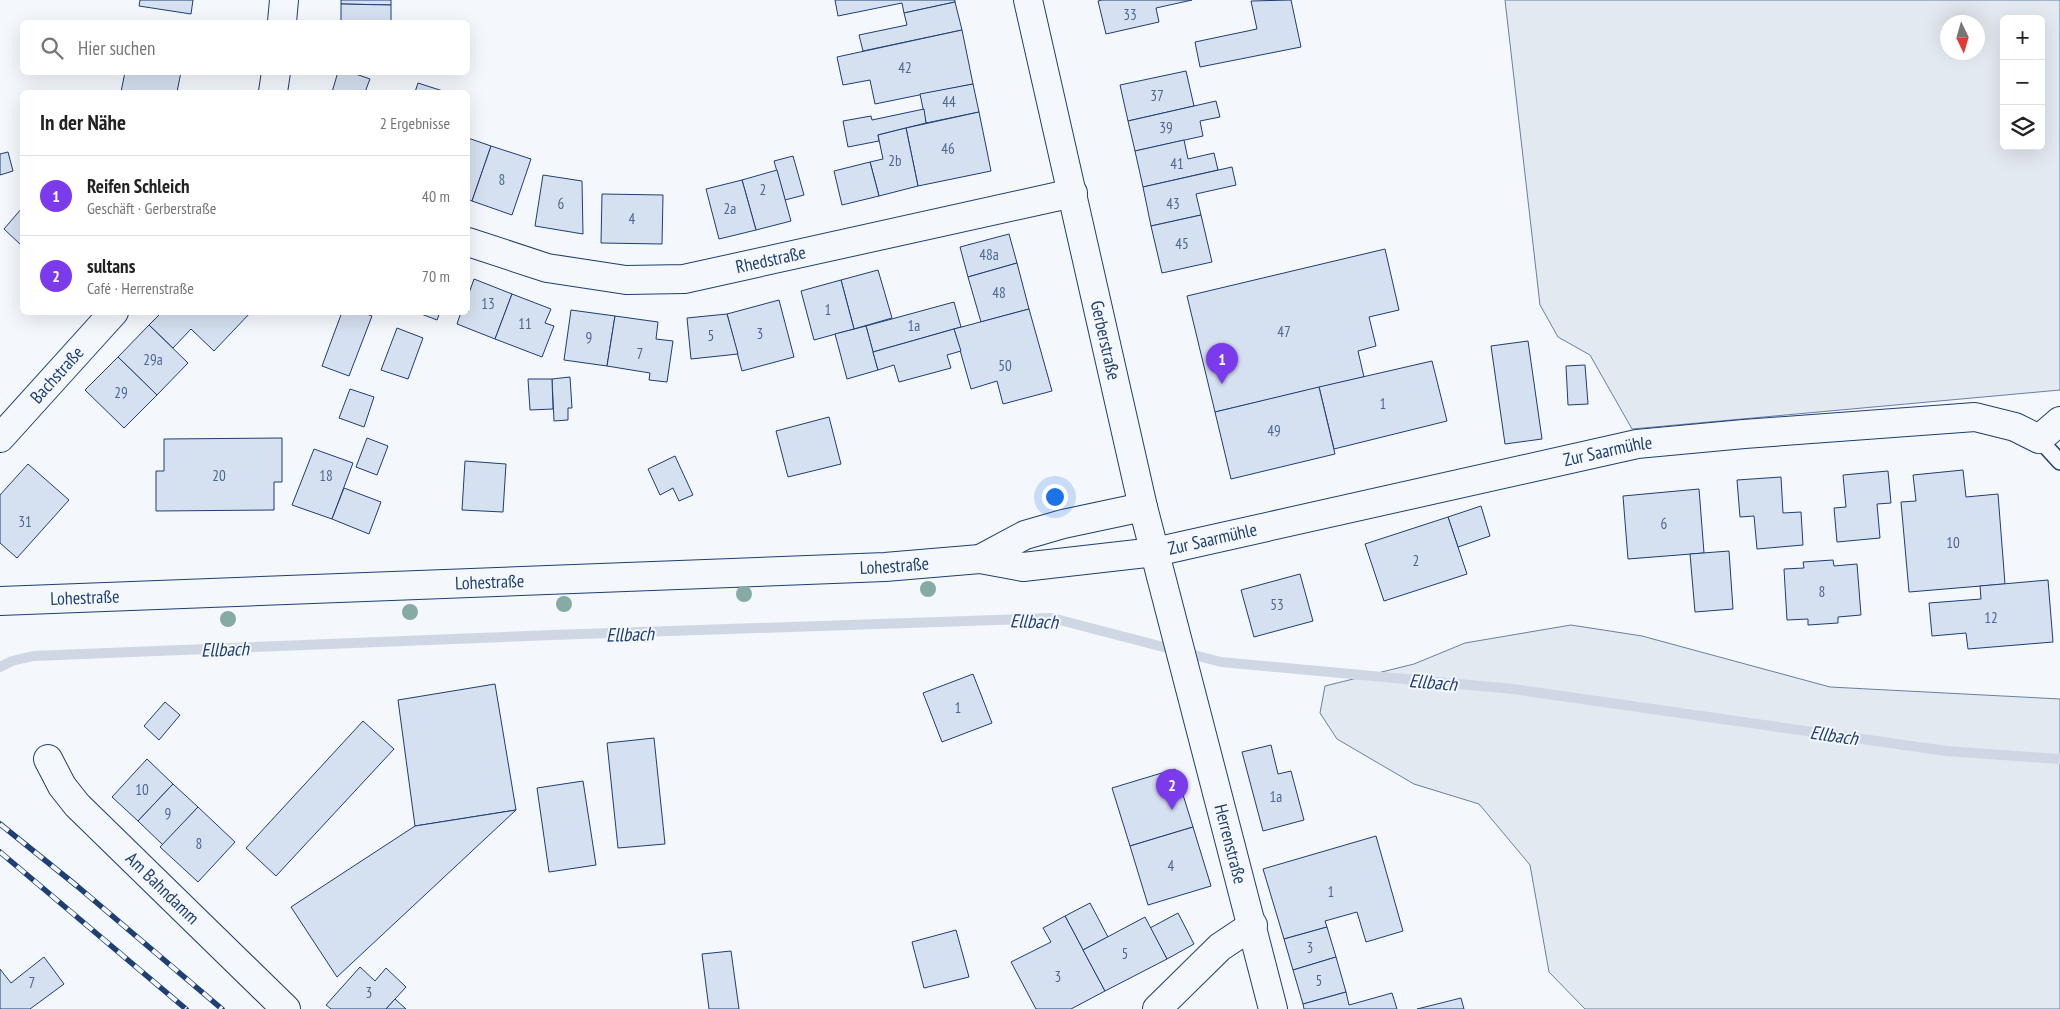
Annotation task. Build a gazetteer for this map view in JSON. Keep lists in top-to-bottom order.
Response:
{
  "streets": {
    "street": [
      "Rhedstraße",
      "Gerberstraße",
      "Bachstraße",
      "Zur Saarmühle",
      "Lohestraße",
      "Herrenstraße",
      "Am Bahndamm"
    ]
  },
  "crossings": [
    ["Rhedstraße", "Gerberstraße"],
    ["Gerberstraße", "Zur Saarmühle"],
    ["Gerberstraße", "Lohestraße"],
    ["Gerberstraße", "Herrenstraße"],
    ["Zur Saarmühle", "Lohestraße"]
  ],
  "water": ["Ellbach"],
  "house_numbers": [
    "33",
    "42",
    "37",
    "44",
    "39",
    "46",
    "2b",
    "41",
    "8",
    "2",
    "6",
    "43",
    "2a",
    "4",
    "45",
    "48a",
    "48",
    "13",
    "1",
    "11",
    "1a",
    "47",
    "3",
    "5",
    "9",
    "7",
    "29a",
    "50",
    "29",
    "1",
    "49",
    "20",
    "18",
    "31",
    "6",
    "10",
    "2",
    "8",
    "53",
    "12",
    "1",
    "10",
    "1a",
    "9",
    "8",
    "4",
    "1",
    "3",
    "5",
    "3",
    "5",
    "7",
    "3"
  ],
  "north": "bottom",
  "page": {
    "map_buttons": ["+", "−"],
    "search": "Hier suchen",
    "heading": ["In der Nähe", "2 Ergebnisse"],
    "list": [
      {
        "mark": "1",
        "name": "Reifen Schleich",
        "note": "Geschäft · Gerberstraße",
        "value": "40 m"
      },
      {
        "mark": "2",
        "name": "sultans",
        "note": "Café · Herrenstraße",
        "value": "70 m"
      }
    ],
    "pins": ["1", "2"]
  }
}
